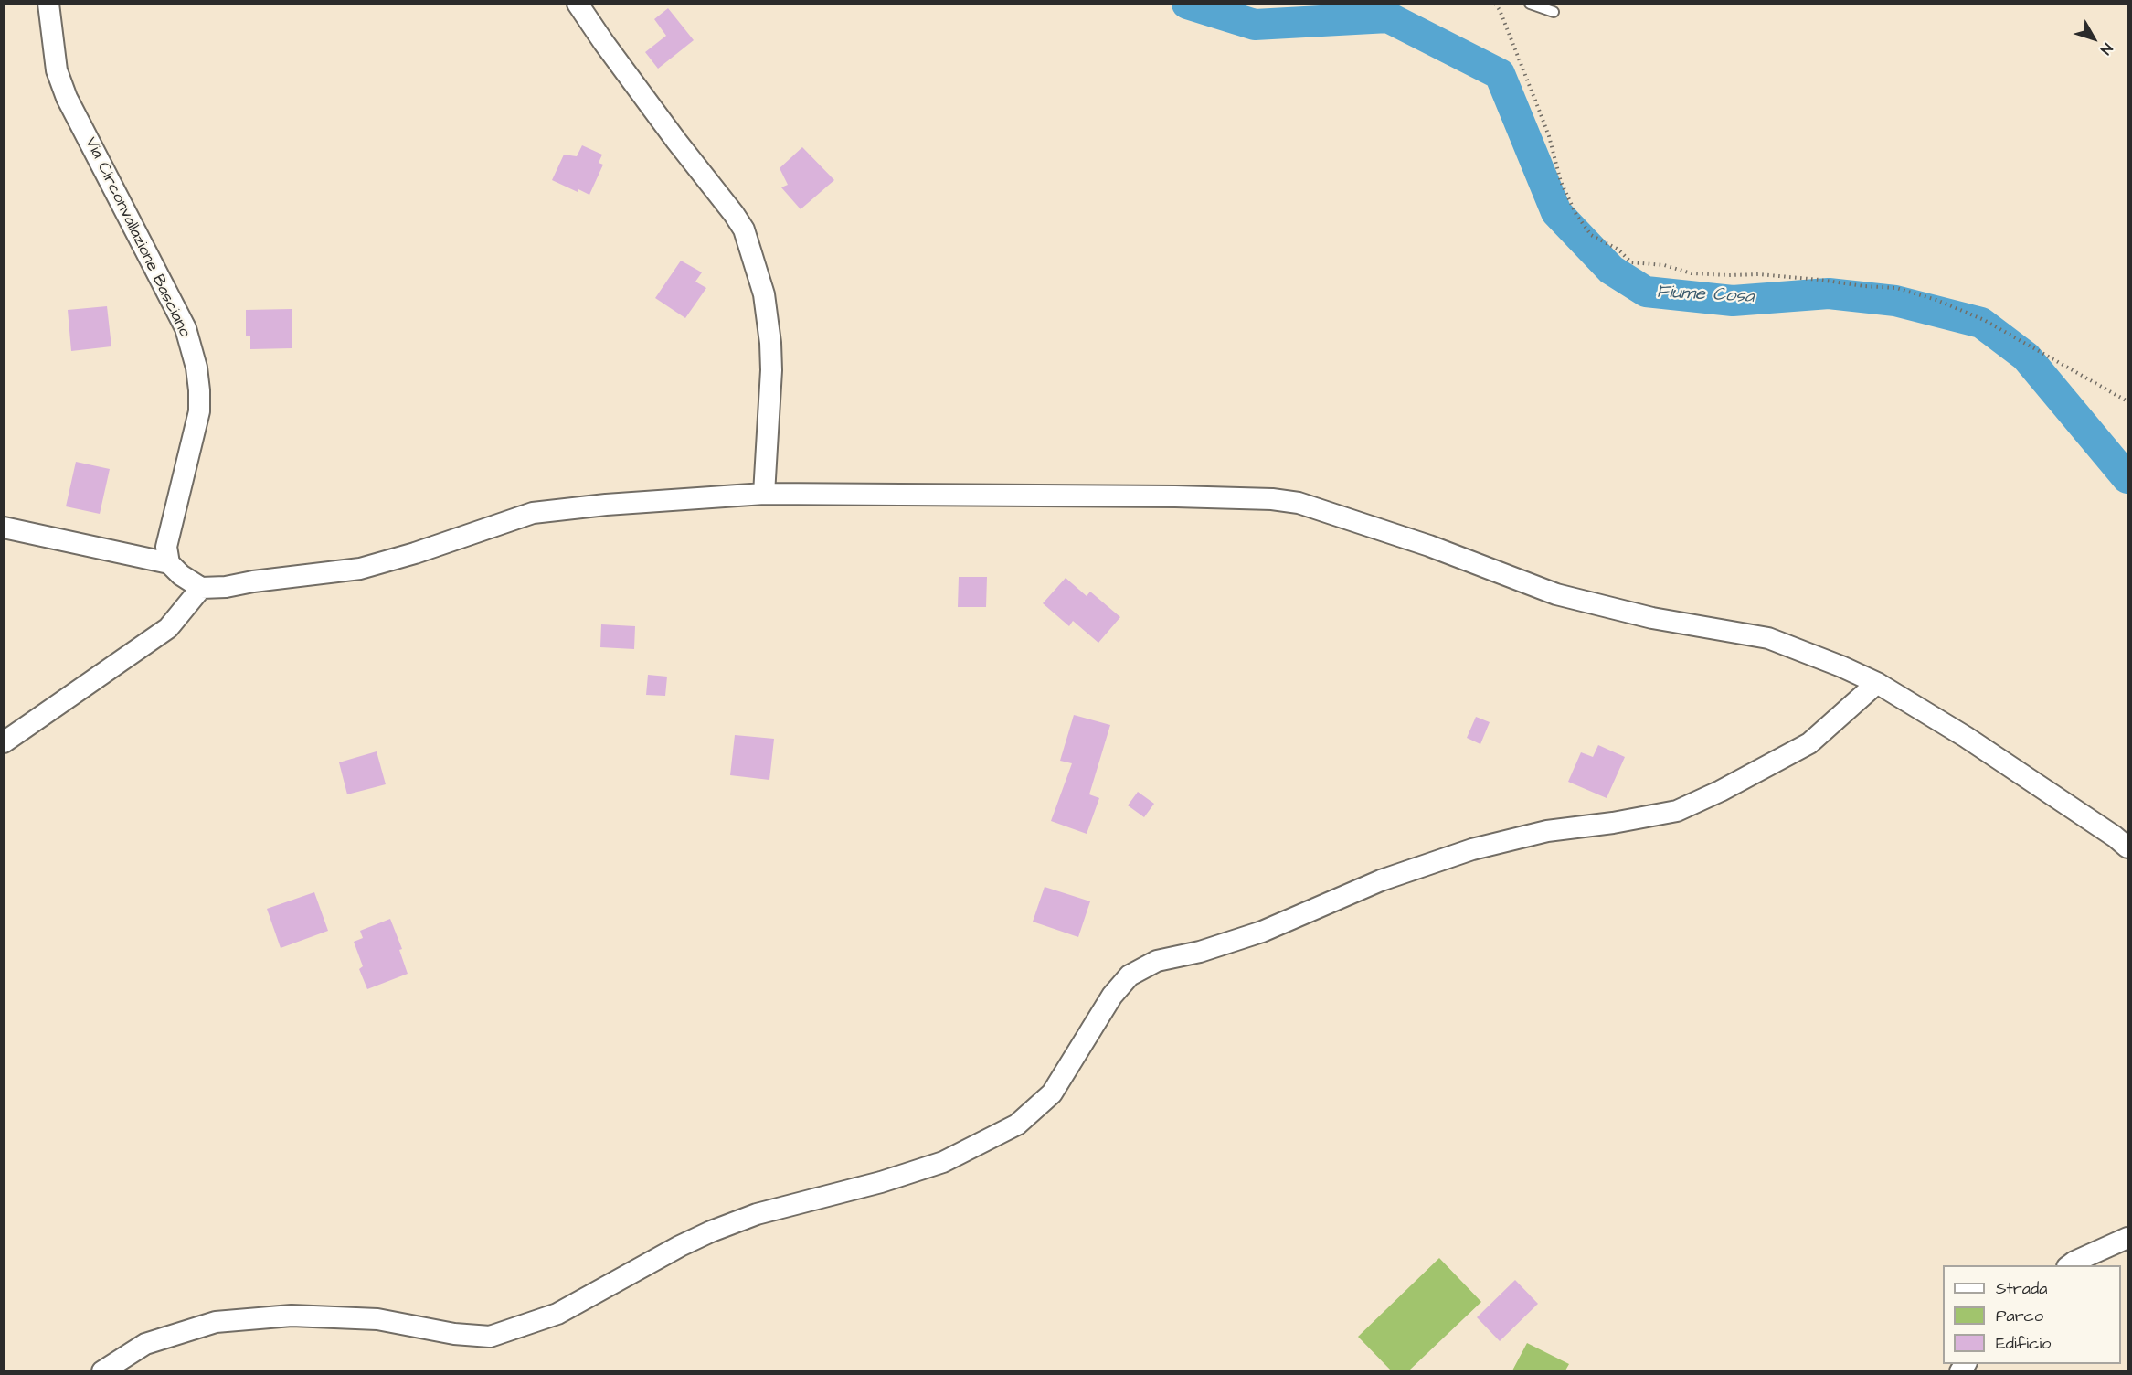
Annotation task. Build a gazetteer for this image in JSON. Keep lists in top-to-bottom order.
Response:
{
  "streets": {
    "street": ["Via Circonvallazione Basciano"]
  },
  "water": ["Fiume Cosa"],
  "legend": ["Strada", "Parco", "Edificio"],
  "north": "bottom right"
}
